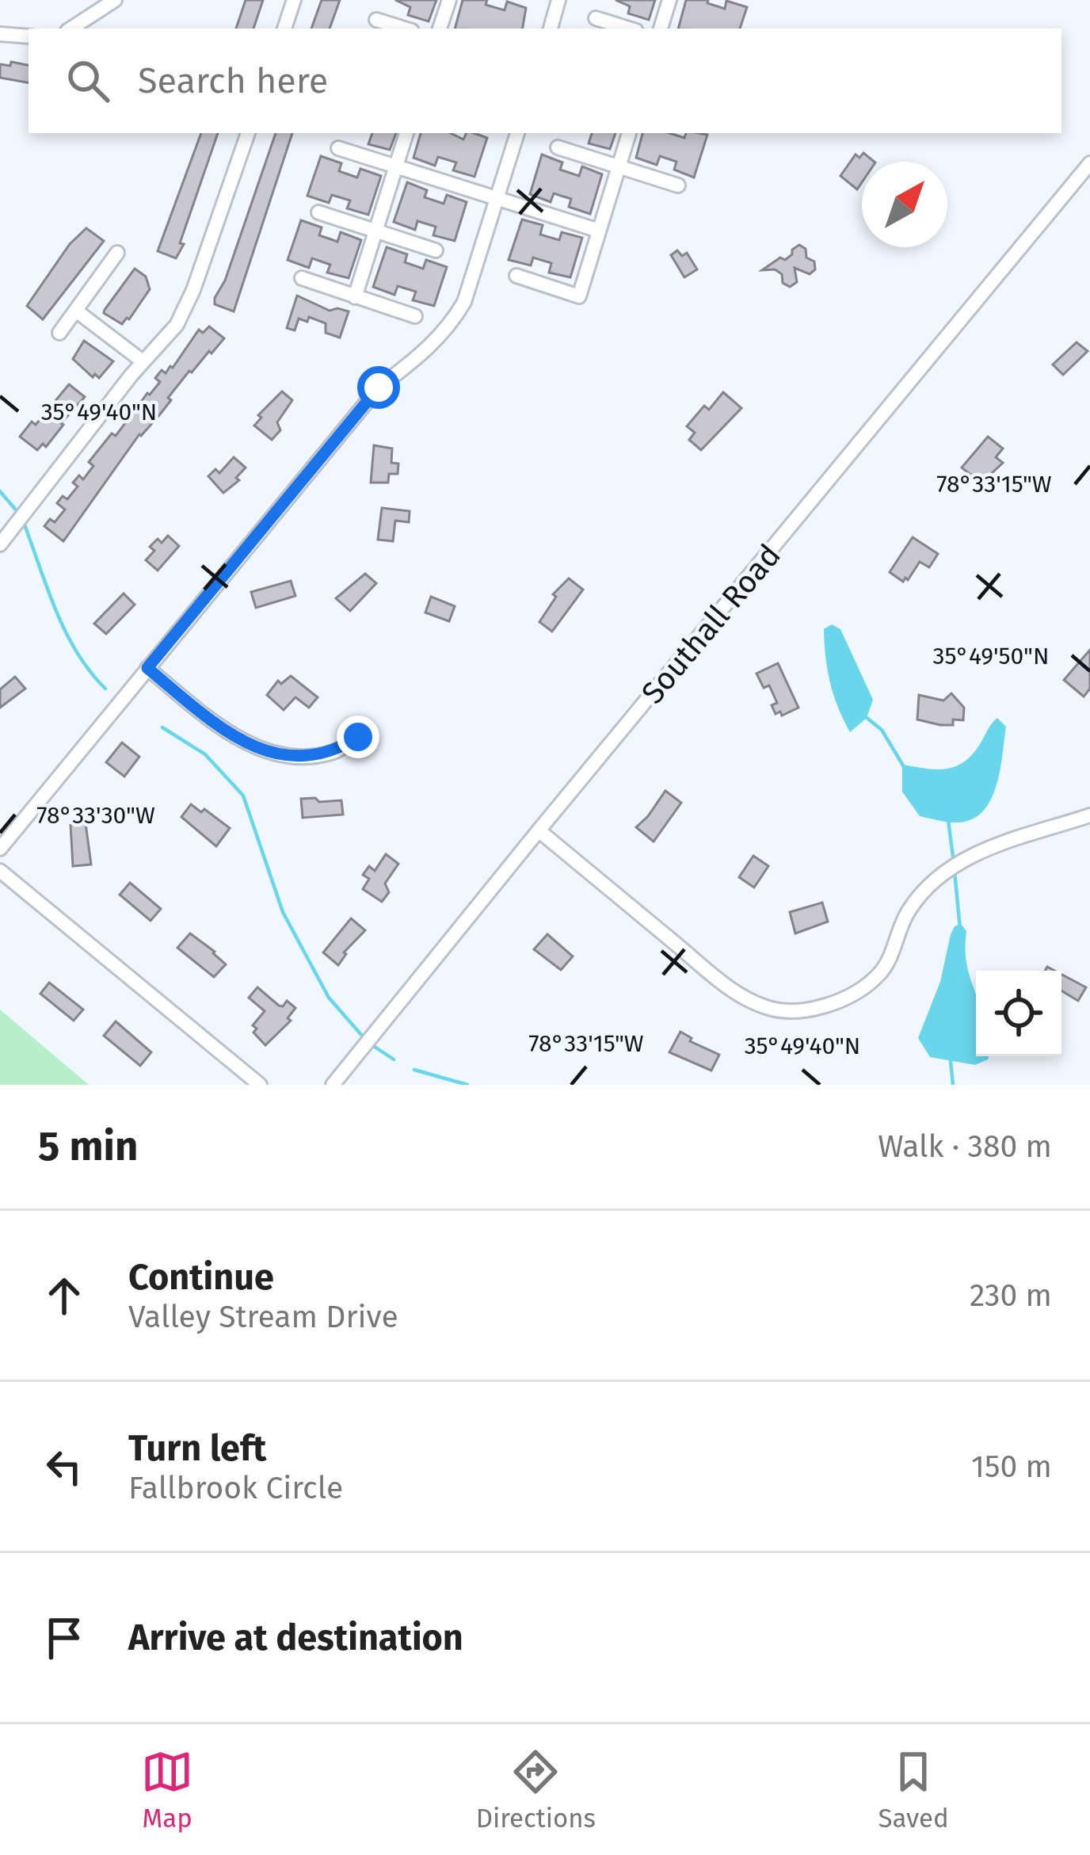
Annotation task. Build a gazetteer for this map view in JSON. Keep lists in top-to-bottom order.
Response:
{
  "streets": {
    "street": ["Southall Road"]
  },
  "north": "top right",
  "page": {
    "search": "Search here",
    "heading": ["5 min", "Walk · 380 m"],
    "list": [
      ["Continue", "Valley Stream Drive", "230 m"],
      ["Turn left", "Fallbrook Circle", "150 m"],
      "Arrive at destination"
    ],
    "nav": ["Map", "Directions", "Saved"]
  },
  "coordinates": [
    "35°49'40\"N",
    "78°33'15\"W",
    "35°49'50\"N",
    "78°33'30\"W"
  ]
}
